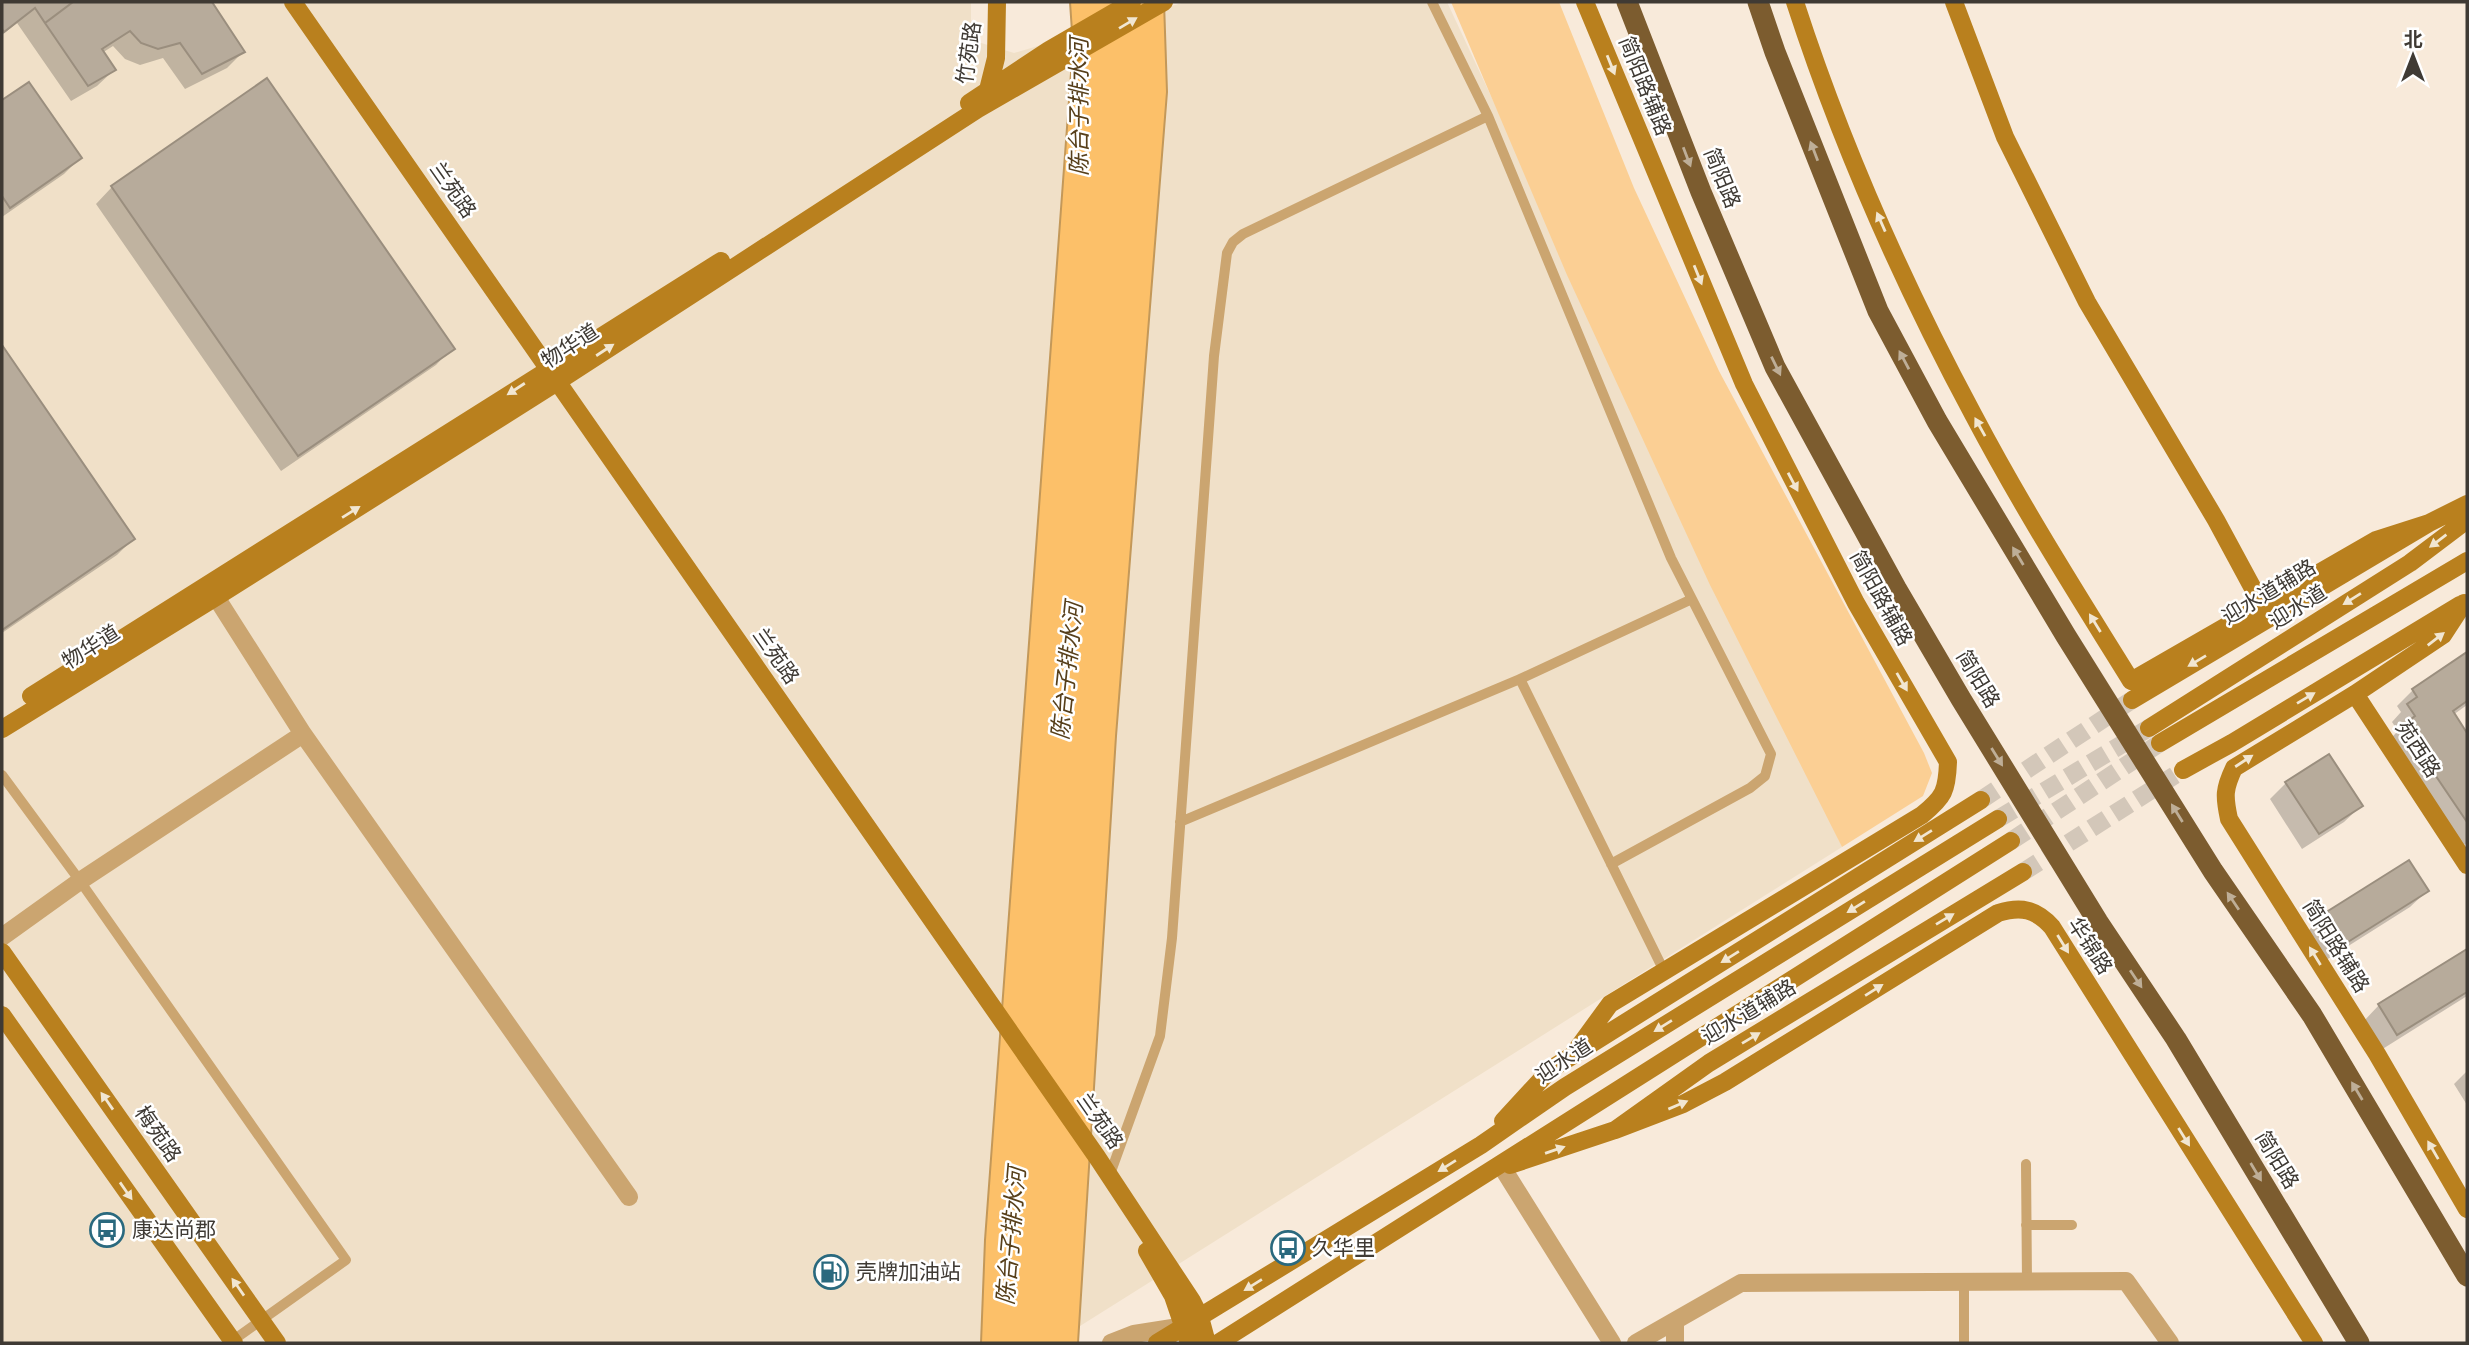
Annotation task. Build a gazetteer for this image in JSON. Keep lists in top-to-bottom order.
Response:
{
  "streets": {
    "highway": ["简阳路"],
    "street": [
      "竹苑路",
      "简阳路辅路",
      "兰苑路",
      "物华道",
      "迎水道辅路",
      "迎水道",
      "苑西路",
      "华锦路",
      "梅苑路"
    ]
  },
  "crossings": [
    ["竹苑路", "物华道"],
    ["简阳路辅路", "苑西路"],
    ["兰苑路", "物华道"],
    ["兰苑路", "迎水道"],
    ["迎水道辅路", "华锦路"]
  ],
  "water": ["陈台子排水河"],
  "places": {
    "bus stop": ["康达尚郡", "久华里"],
    "fuel station": ["壳牌加油站"]
  },
  "north": "top"
}
